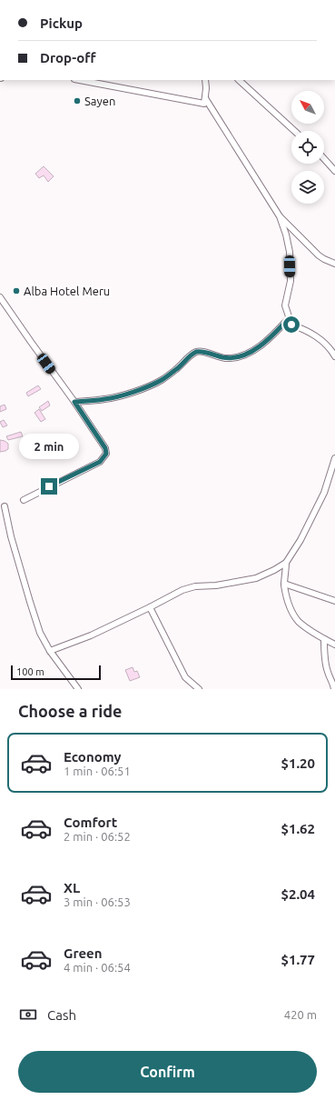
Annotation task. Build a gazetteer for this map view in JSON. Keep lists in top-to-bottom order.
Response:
{
  "places": ["Sayen", "Alba Hotel Meru"],
  "scale_bar": "100 m",
  "north": "top left",
  "page": {
    "banner": ["Pickup", "Drop-off"],
    "bubble": "2 min",
    "scale": "100 m",
    "heading": "Choose a ride",
    "list": [
      {
        "name": "Economy",
        "note": "1 min · 06:51",
        "value": "$1.20"
      },
      {
        "name": "Comfort",
        "note": "2 min · 06:52",
        "value": "$1.62"
      },
      {
        "name": "XL",
        "note": "3 min · 06:53",
        "value": "$2.04"
      },
      {
        "name": "Green",
        "note": "4 min · 06:54",
        "value": "$1.77"
      }
    ],
    "pay": ["Cash", "420 m"],
    "buttons": "Confirm"
  }
}
